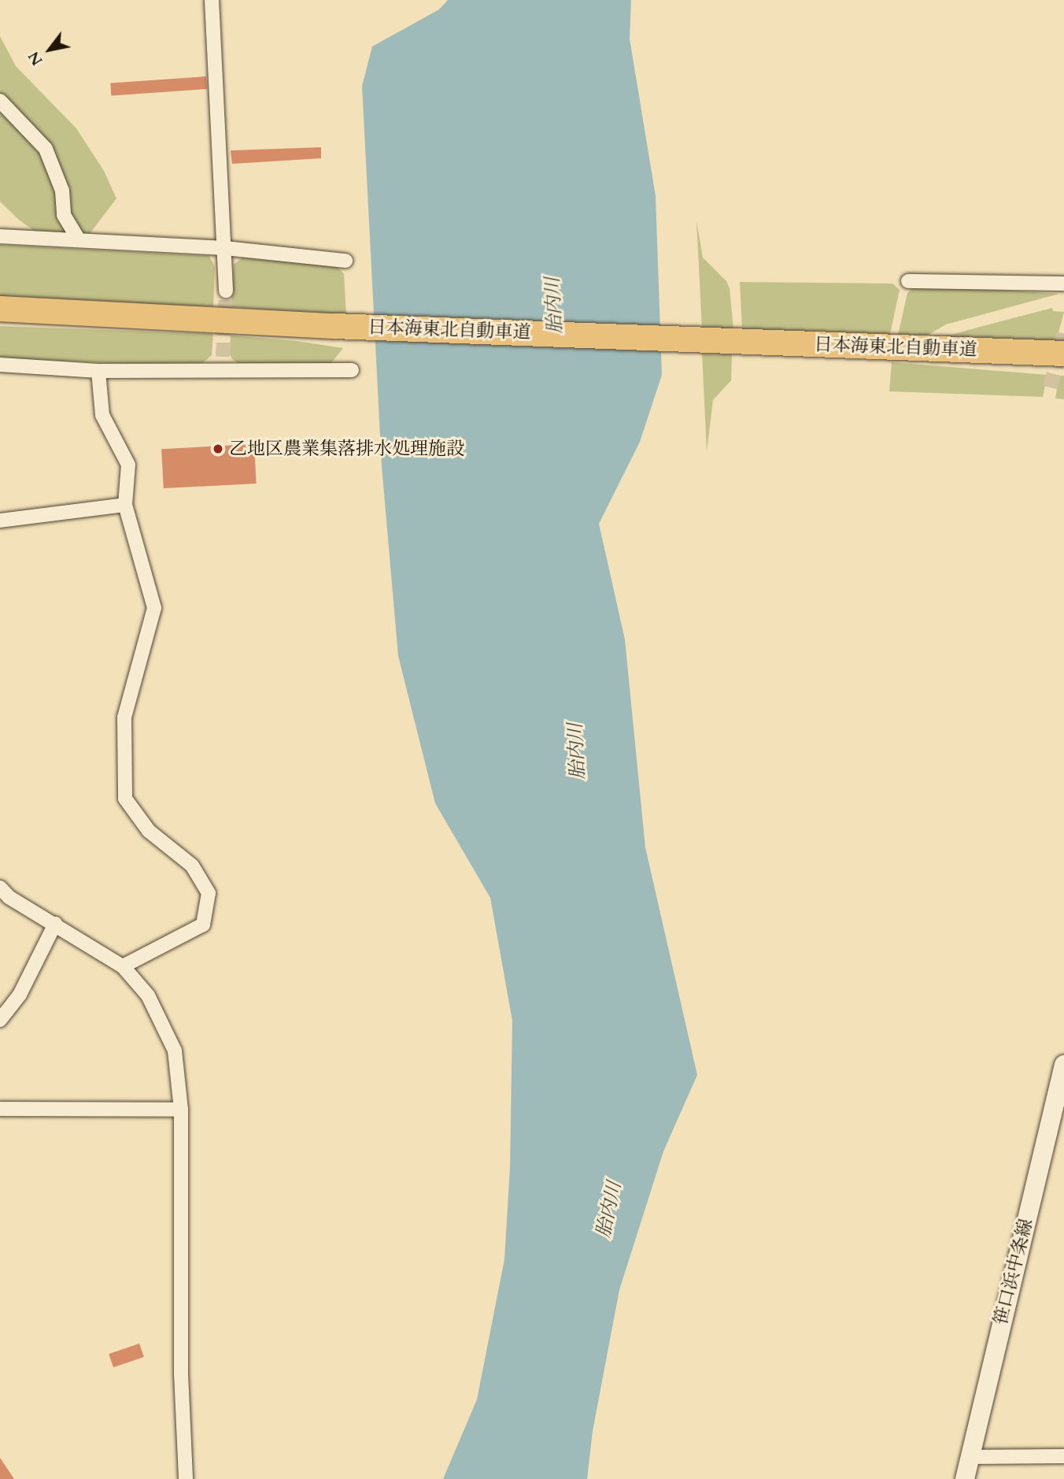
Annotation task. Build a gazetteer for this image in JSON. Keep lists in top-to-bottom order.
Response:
{
  "streets": {
    "highway": ["日本海東北自動車道"],
    "main road": ["笹口浜中条線"]
  },
  "water": ["胎内川"],
  "places": ["乙地区農業集落排水処理施設"],
  "north": "bottom left"
}
